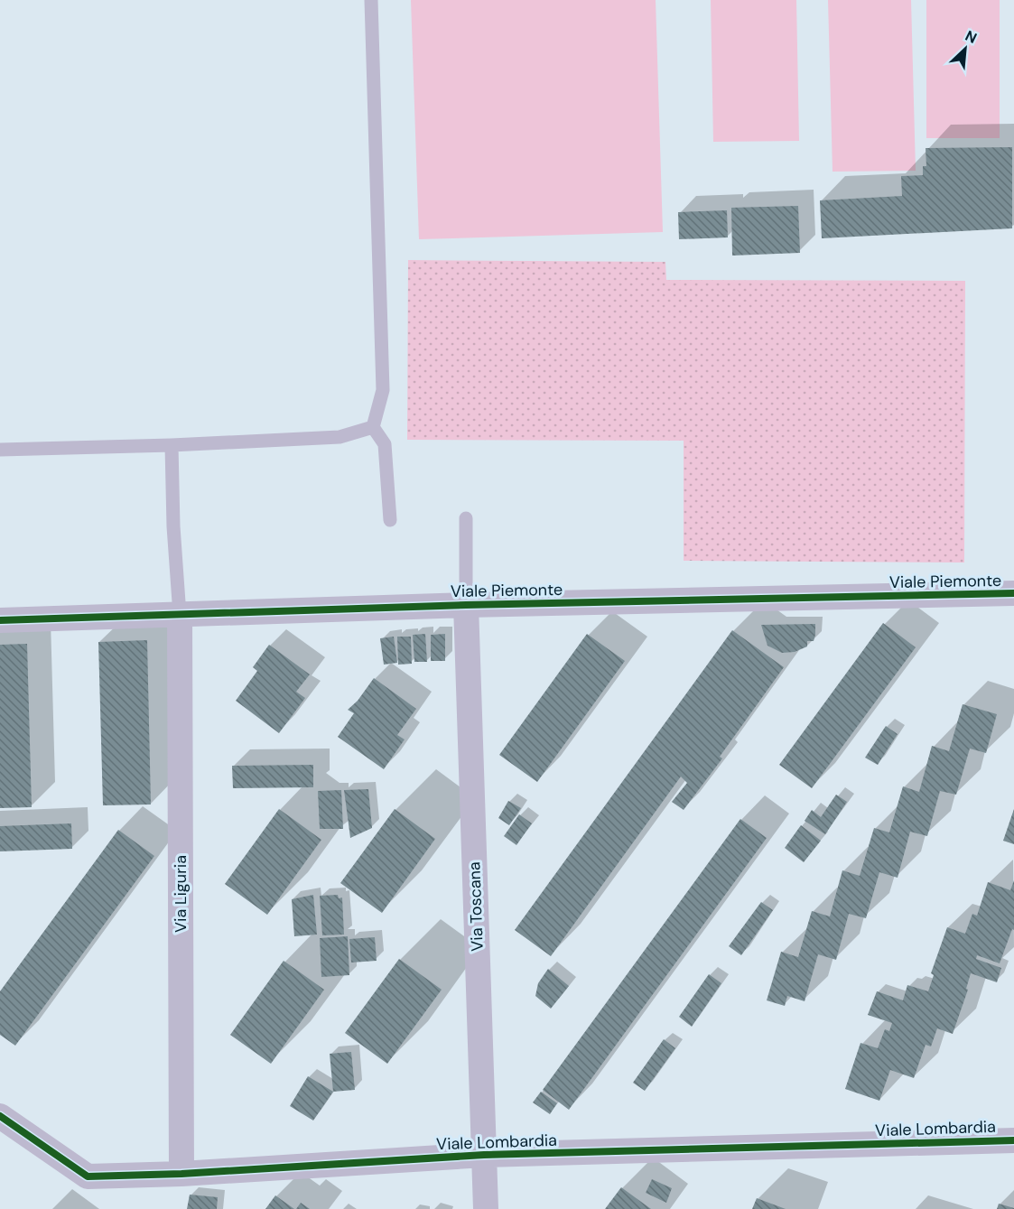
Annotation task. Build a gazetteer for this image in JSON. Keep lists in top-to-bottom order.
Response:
{
  "streets": {
    "street": [
      "Viale Piemonte",
      "Via Liguria",
      "Via Toscana",
      "Viale Lombardia"
    ]
  },
  "crossings": [
    ["Viale Piemonte", "Via Liguria"],
    ["Viale Piemonte", "Via Toscana"],
    ["Via Liguria", "Viale Lombardia"],
    ["Via Toscana", "Viale Lombardia"]
  ],
  "north": "top right"
}
